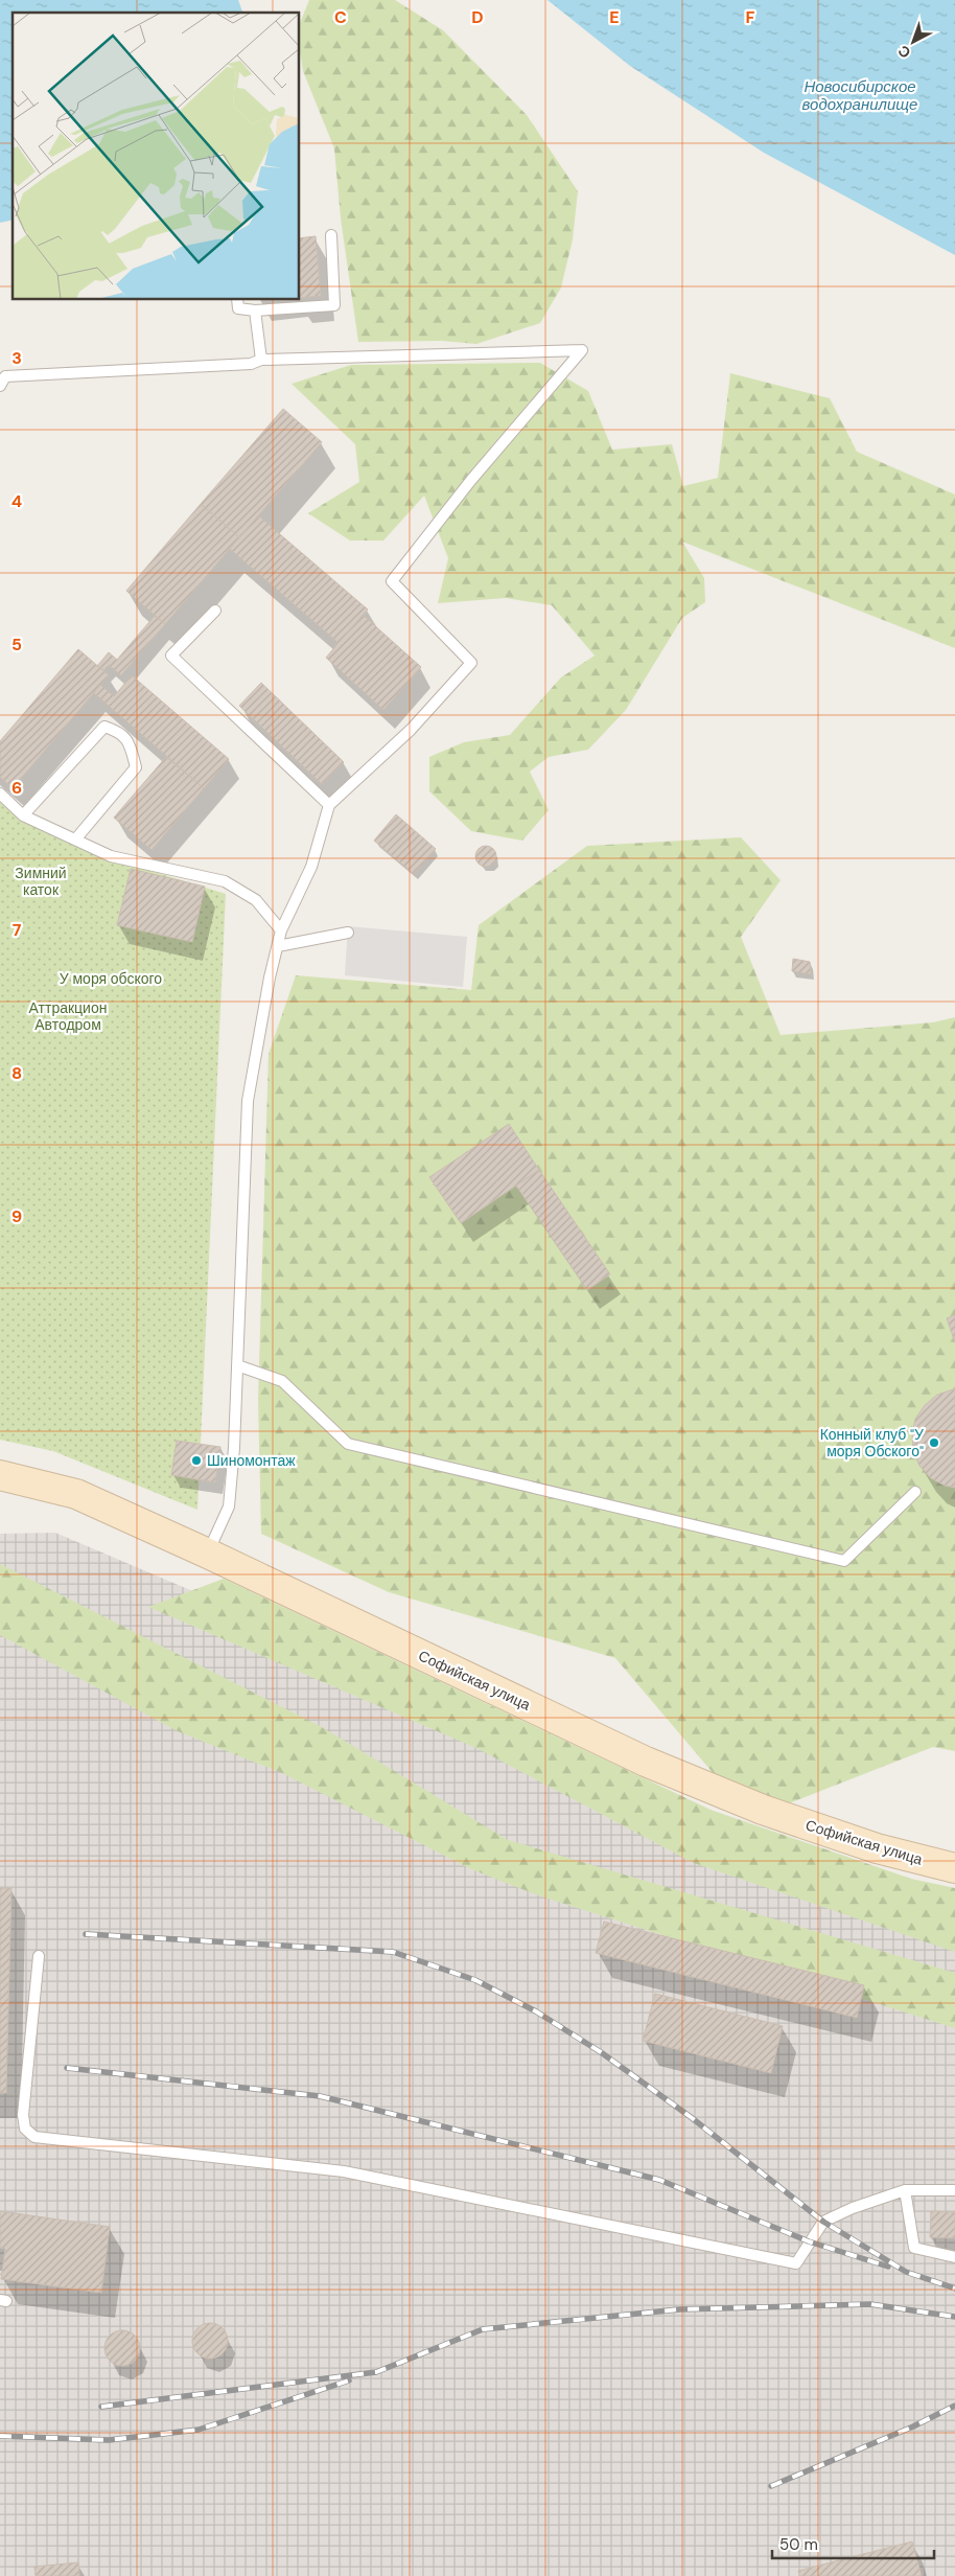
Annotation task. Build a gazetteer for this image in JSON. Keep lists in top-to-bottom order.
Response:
{
  "streets": {
    "main road": ["Софийская улица"]
  },
  "water": ["Новосибирское водохранилище"],
  "parks": ["Зимний каток", "У моря обского", "Аттракцион Автодром"],
  "places": ["Конный клуб \"У моря Обского\"", "Шиномонтаж"],
  "scale_bar": "50 m",
  "north": "bottom left",
  "grid": {
    "columns": [
      "C",
      "D",
      "E",
      "F"
    ],
    "rows": [
      "3",
      "4",
      "5",
      "6",
      "7",
      "8",
      "9"
    ]
  }
}
